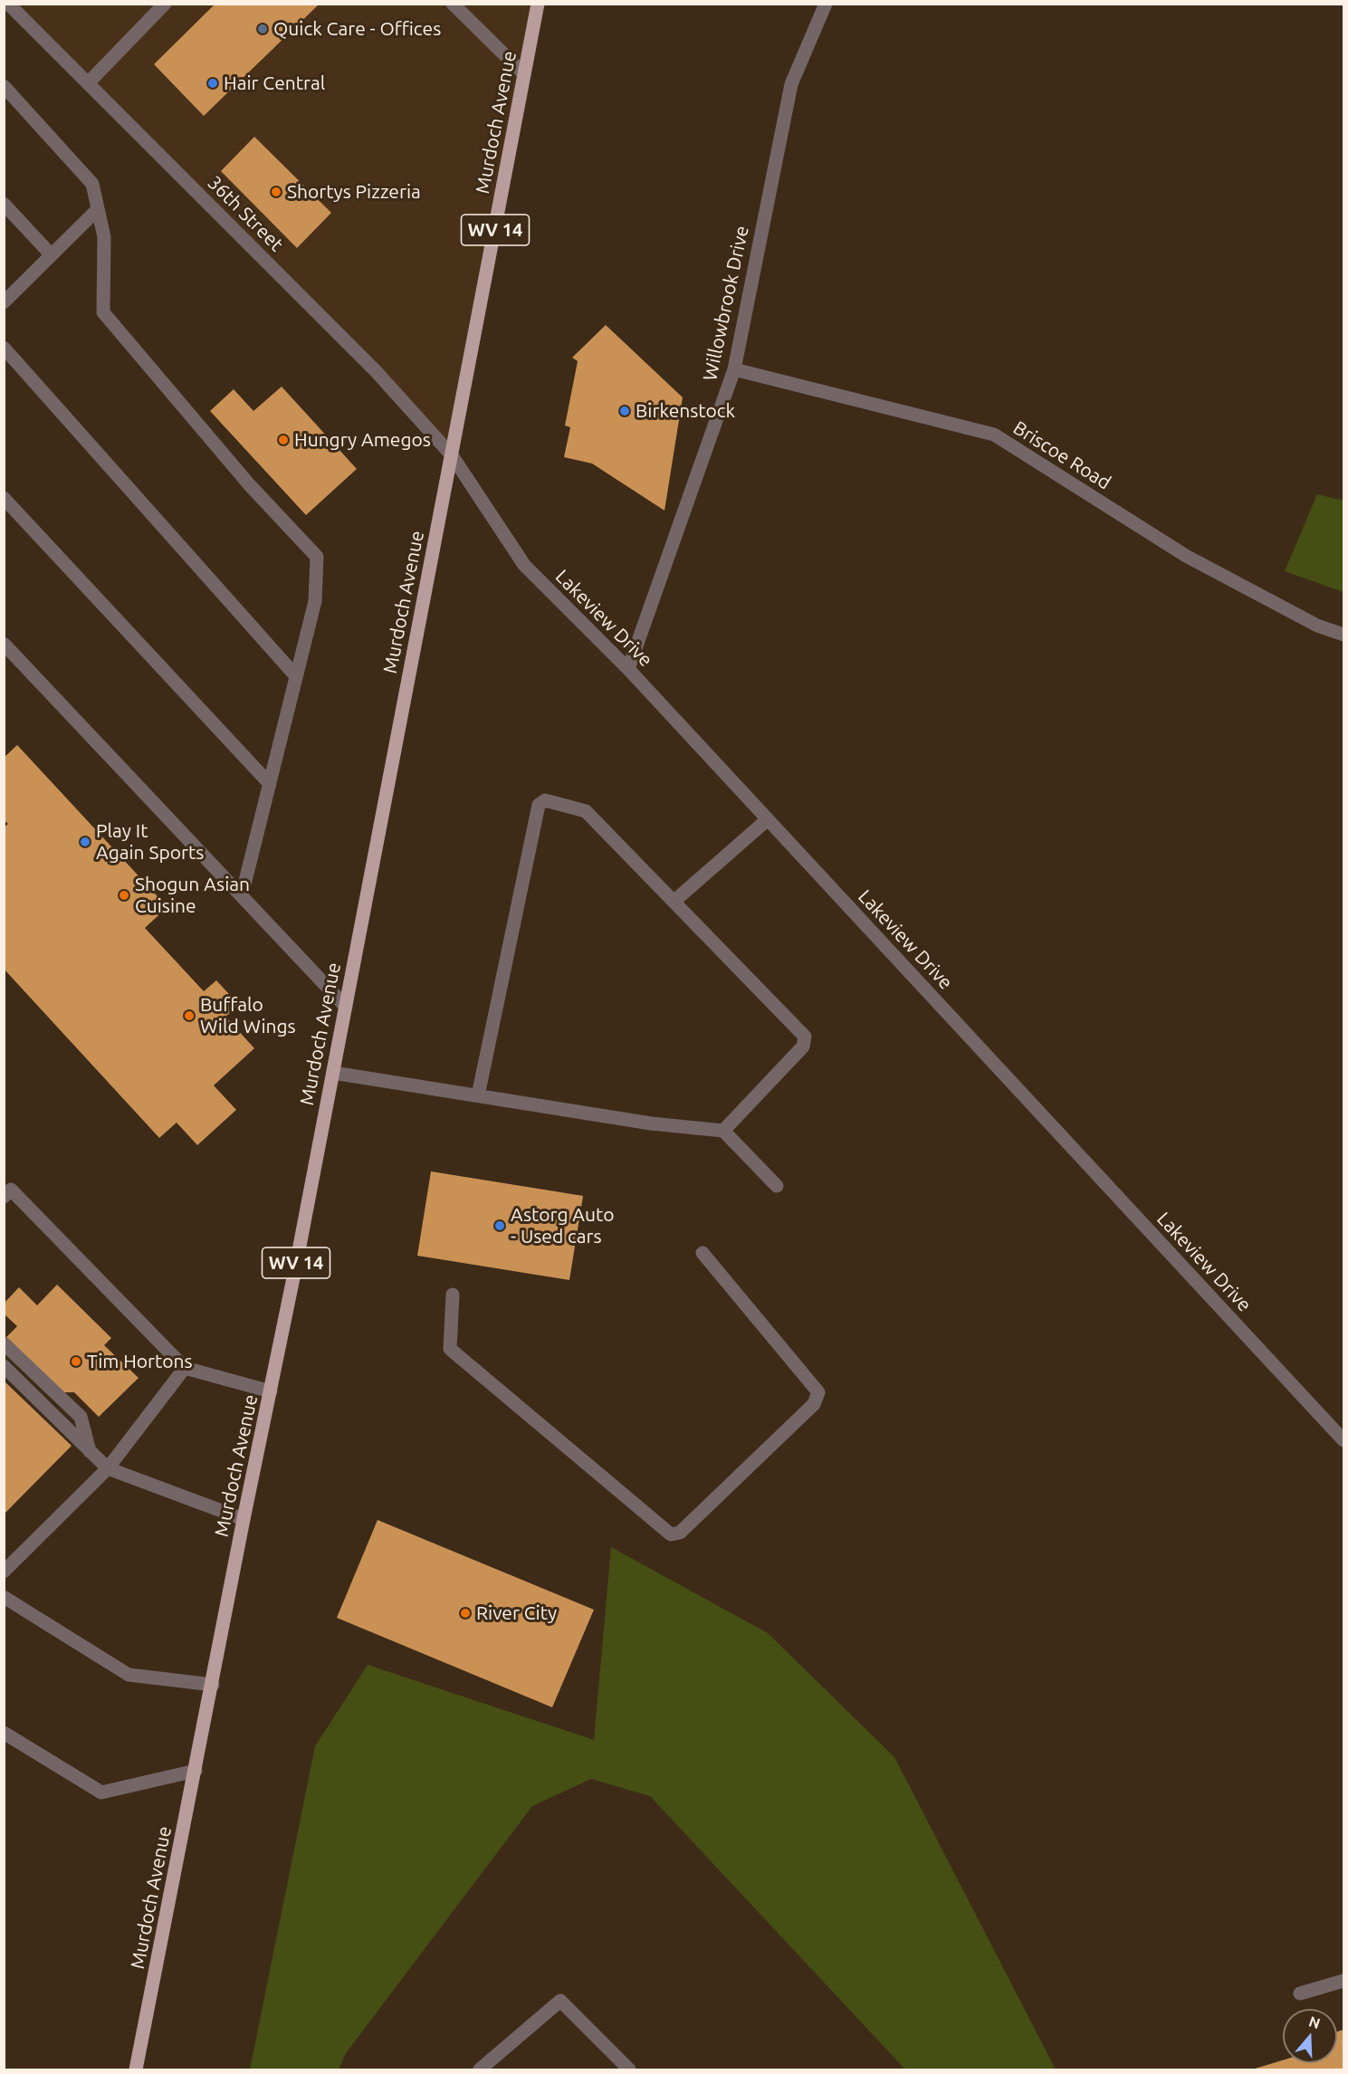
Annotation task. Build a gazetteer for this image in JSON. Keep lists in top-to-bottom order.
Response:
{
  "streets": {
    "main road": ["Murdoch Avenue", "WV 14"],
    "street": [
      "36th Street",
      "Willowbrook Drive",
      "Briscoe Road",
      "Lakeview Drive"
    ]
  },
  "crossings": [
    ["Murdoch Avenue", "36th Street"],
    ["Murdoch Avenue", "Lakeview Drive"],
    ["36th Street", "Lakeview Drive"],
    ["Willowbrook Drive", "Briscoe Road"],
    ["Willowbrook Drive", "Lakeview Drive"]
  ],
  "places": [
    "Quick Care - Offices",
    "Hair Central",
    "Shortys Pizzeria",
    "Birkenstock",
    "Hungry Amegos",
    "Play It Again Sports",
    "Shogun Asian Cuisine",
    "Buffalo Wild Wings",
    "Astorg Auto - Used cars",
    "Tim Hortons",
    "River City"
  ],
  "north": "top"
}
